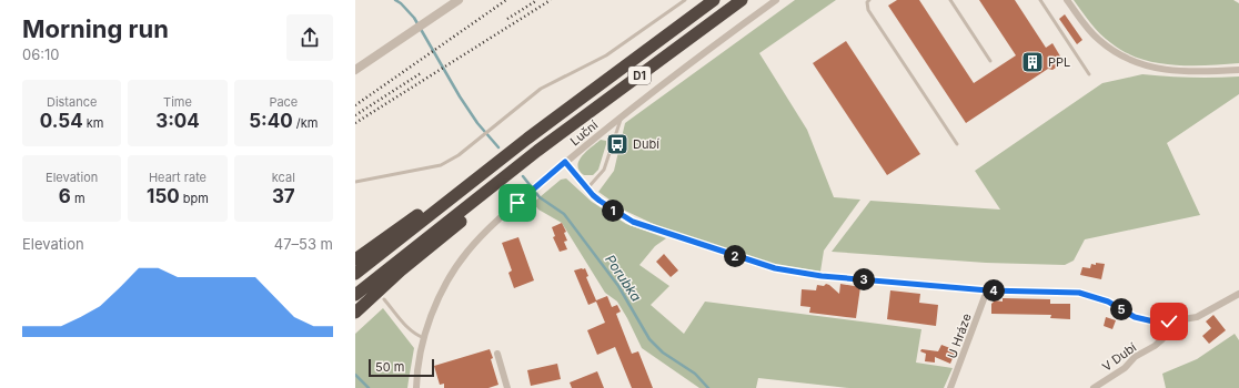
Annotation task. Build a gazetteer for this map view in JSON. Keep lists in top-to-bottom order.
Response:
{
  "streets": {
    "highway": ["D1"],
    "street": ["Luční", "U Hráze", "V Dubí"]
  },
  "water": ["Porubka"],
  "places": {
    "building": ["PPL"],
    "bus stop": ["Dubí"]
  },
  "scale_bar": "50 m",
  "page": {
    "heading": ["Morning run", "06:10"],
    "stats": [
      ["Distance", "0.54 km"],
      ["Time", "3:04"],
      ["Pace", "5:40 /km"],
      ["Elevation", "6 m"],
      ["Heart rate", "150 bpm"],
      ["kcal", "37"]
    ],
    "pins": [
      "1",
      "2",
      "3",
      "4",
      "5"
    ],
    "chart": ["Elevation", "47–53 m"],
    "scale": "50 m"
  }
}
